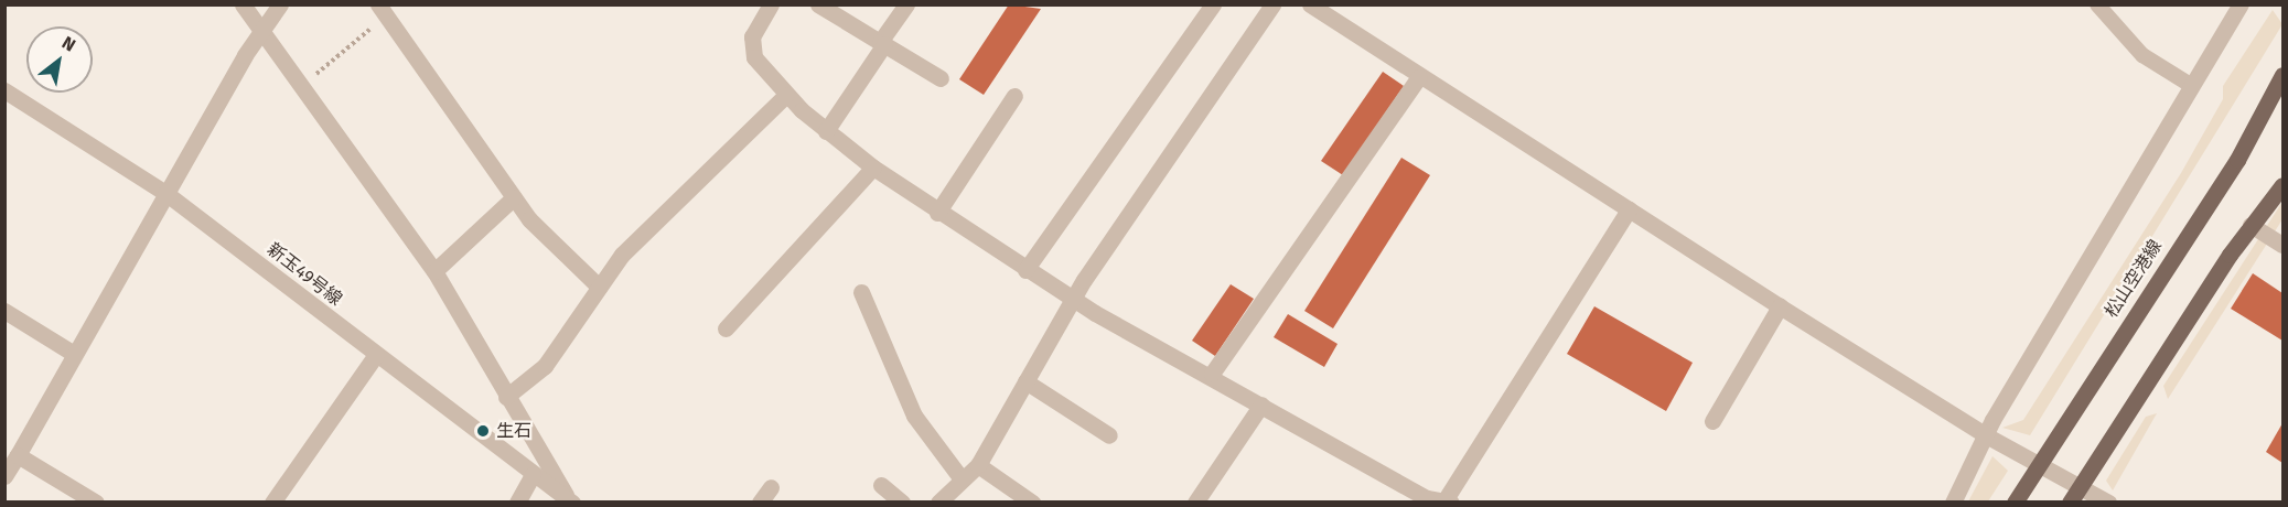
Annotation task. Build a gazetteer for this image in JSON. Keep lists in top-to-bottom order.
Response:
{
  "streets": {
    "main road": ["松山空港線"],
    "street": ["新玉49号線"]
  },
  "places": ["生石"],
  "north": "top right"
}
